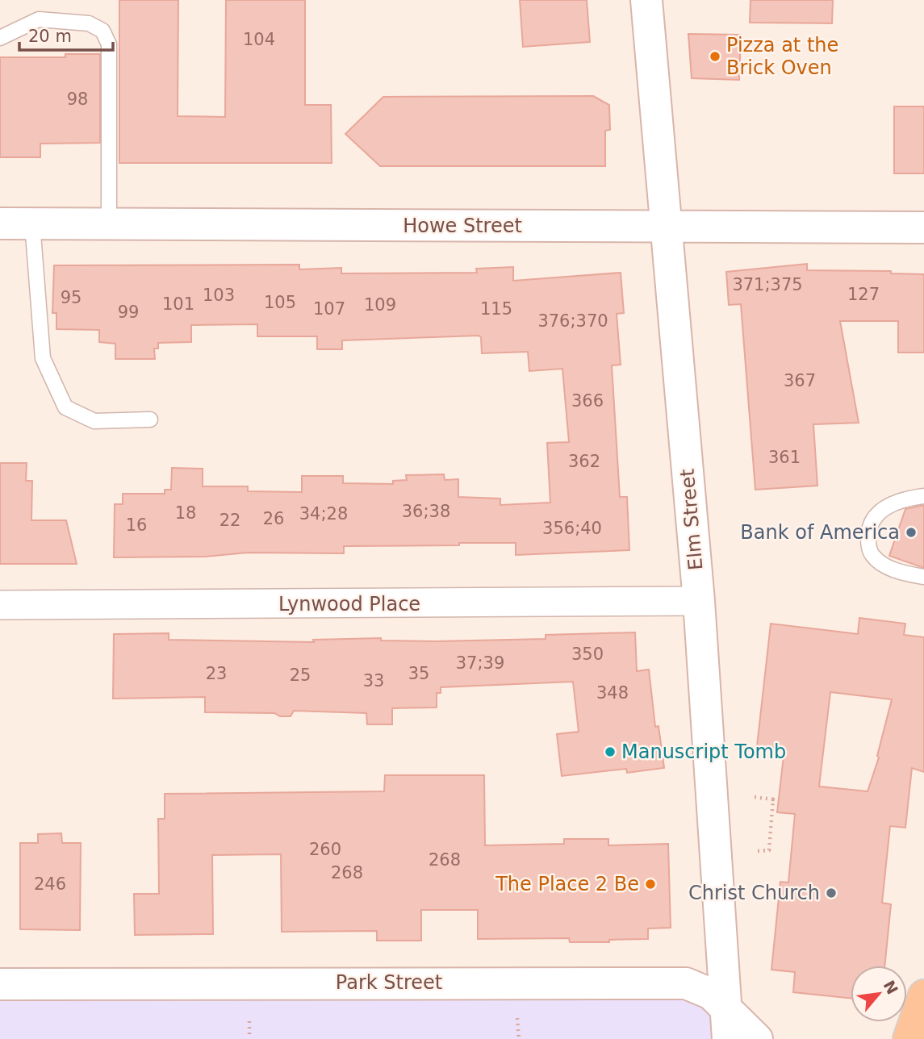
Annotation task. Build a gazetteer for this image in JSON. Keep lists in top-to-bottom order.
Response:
{
  "streets": {
    "main road": ["Howe Street", "Elm Street", "Park Street"],
    "street": ["Lynwood Place"]
  },
  "crossings": [
    ["Howe Street", "Elm Street"],
    ["Elm Street", "Lynwood Place"],
    ["Elm Street", "Park Street"]
  ],
  "places": [
    "Pizza at the Brick Oven",
    "Bank of America",
    "Manuscript Tomb",
    "The Place 2 Be",
    "Christ Church"
  ],
  "house_numbers": [
    "104",
    "98",
    "371;375",
    "127",
    "103",
    "95",
    "105",
    "101",
    "109",
    "107",
    "115",
    "99",
    "376;370",
    "367",
    "366",
    "361",
    "362",
    "36;38",
    "18",
    "34;28",
    "26",
    "22",
    "16",
    "356;40",
    "350",
    "37;39",
    "23",
    "35",
    "25",
    "33",
    "348",
    "260",
    "268",
    "268",
    "246"
  ],
  "scale_bar": "20 m",
  "north": "top right"
}
